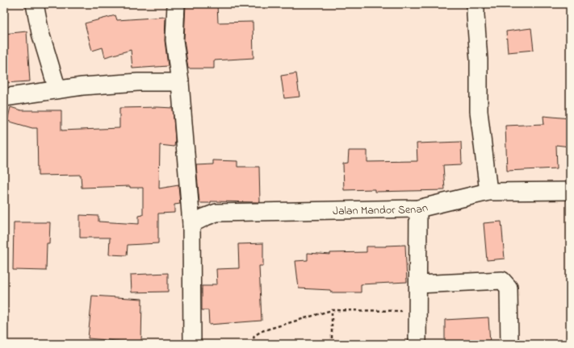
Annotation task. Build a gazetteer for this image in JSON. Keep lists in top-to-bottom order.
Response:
{
  "streets": {
    "street": ["Jalan Mandor Senan"]
  }
}
